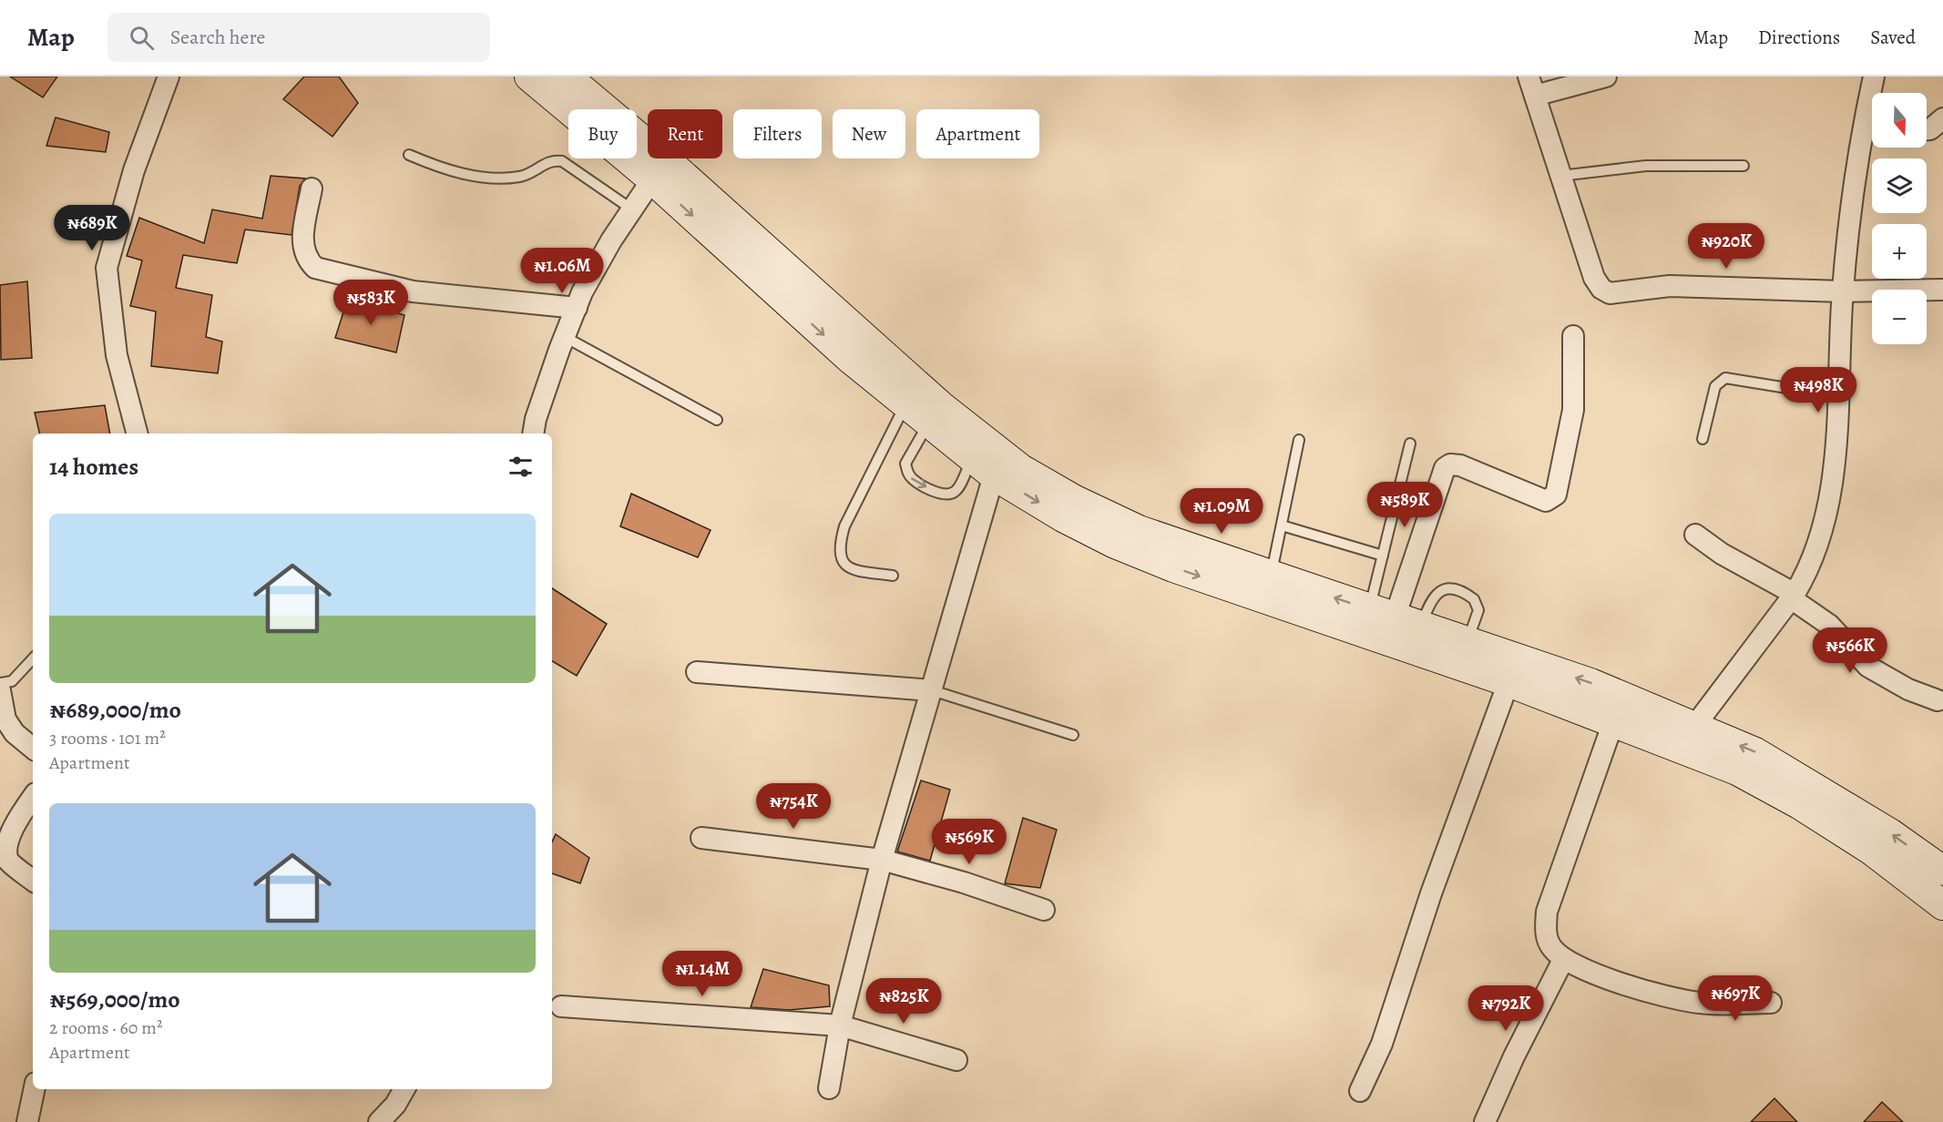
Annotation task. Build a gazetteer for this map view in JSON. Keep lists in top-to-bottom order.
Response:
{
  "north": "bottom",
  "page": {
    "header": "Map",
    "search": "Search here",
    "nav": ["Map", "Directions", "Saved"],
    "map_buttons": ["+", "−"],
    "chip": [
      "Buy",
      "Rent",
      "Filters",
      "New",
      "Apartment"
    ],
    "price": [
      "₦689K",
      "₦920K",
      "₦1.06M",
      "₦583K",
      "₦498K",
      "₦589K",
      "₦1.09M",
      "₦566K",
      "₦754K",
      "₦569K",
      "₦1.14M",
      "₦697K",
      "₦825K",
      "₦792K"
    ],
    "heading": "14 homes",
    "list": [
      {
        "name": "₦689,000/mo",
        "note": "3 rooms · 101 m² · Apartment"
      },
      {
        "name": "₦569,000/mo",
        "note": "2 rooms · 60 m² · Apartment"
      }
    ]
  }
}
